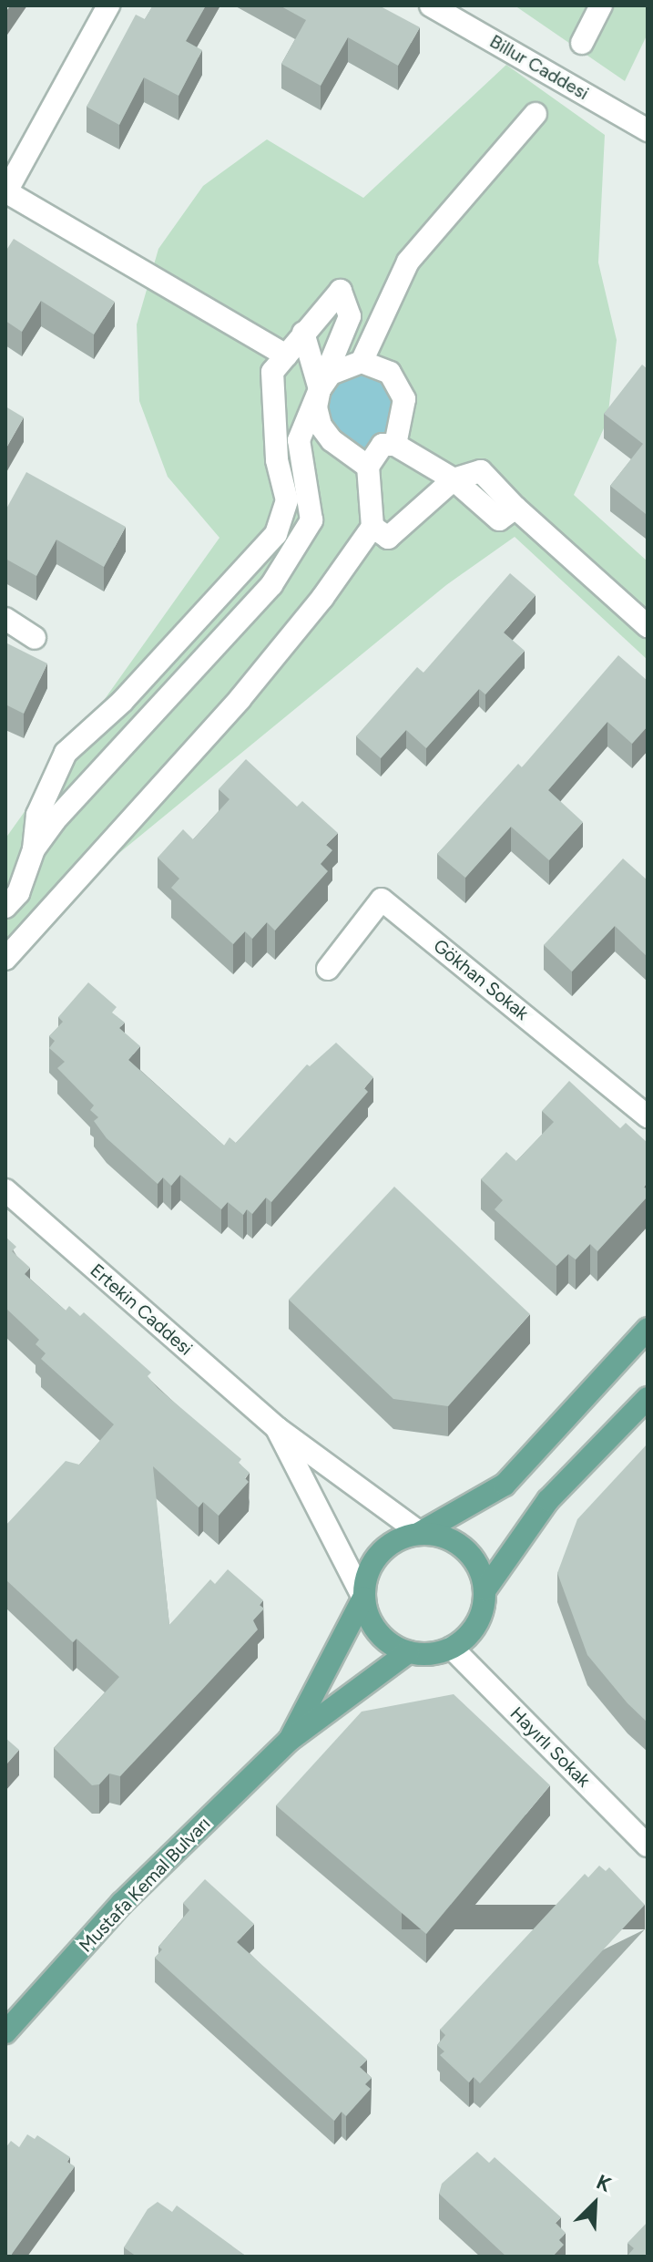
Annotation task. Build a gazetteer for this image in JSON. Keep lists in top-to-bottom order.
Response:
{
  "streets": {
    "main road": ["Mustafa Kemal Bulvarı"],
    "street": [
      "Billur Caddesi",
      "Gökhan Sokak",
      "Ertekin Caddesi",
      "Hayırlı Sokak"
    ]
  },
  "crossings": [
    ["Ertekin Caddesi", "Hayırlı Sokak"]
  ],
  "north": "top right"
}
